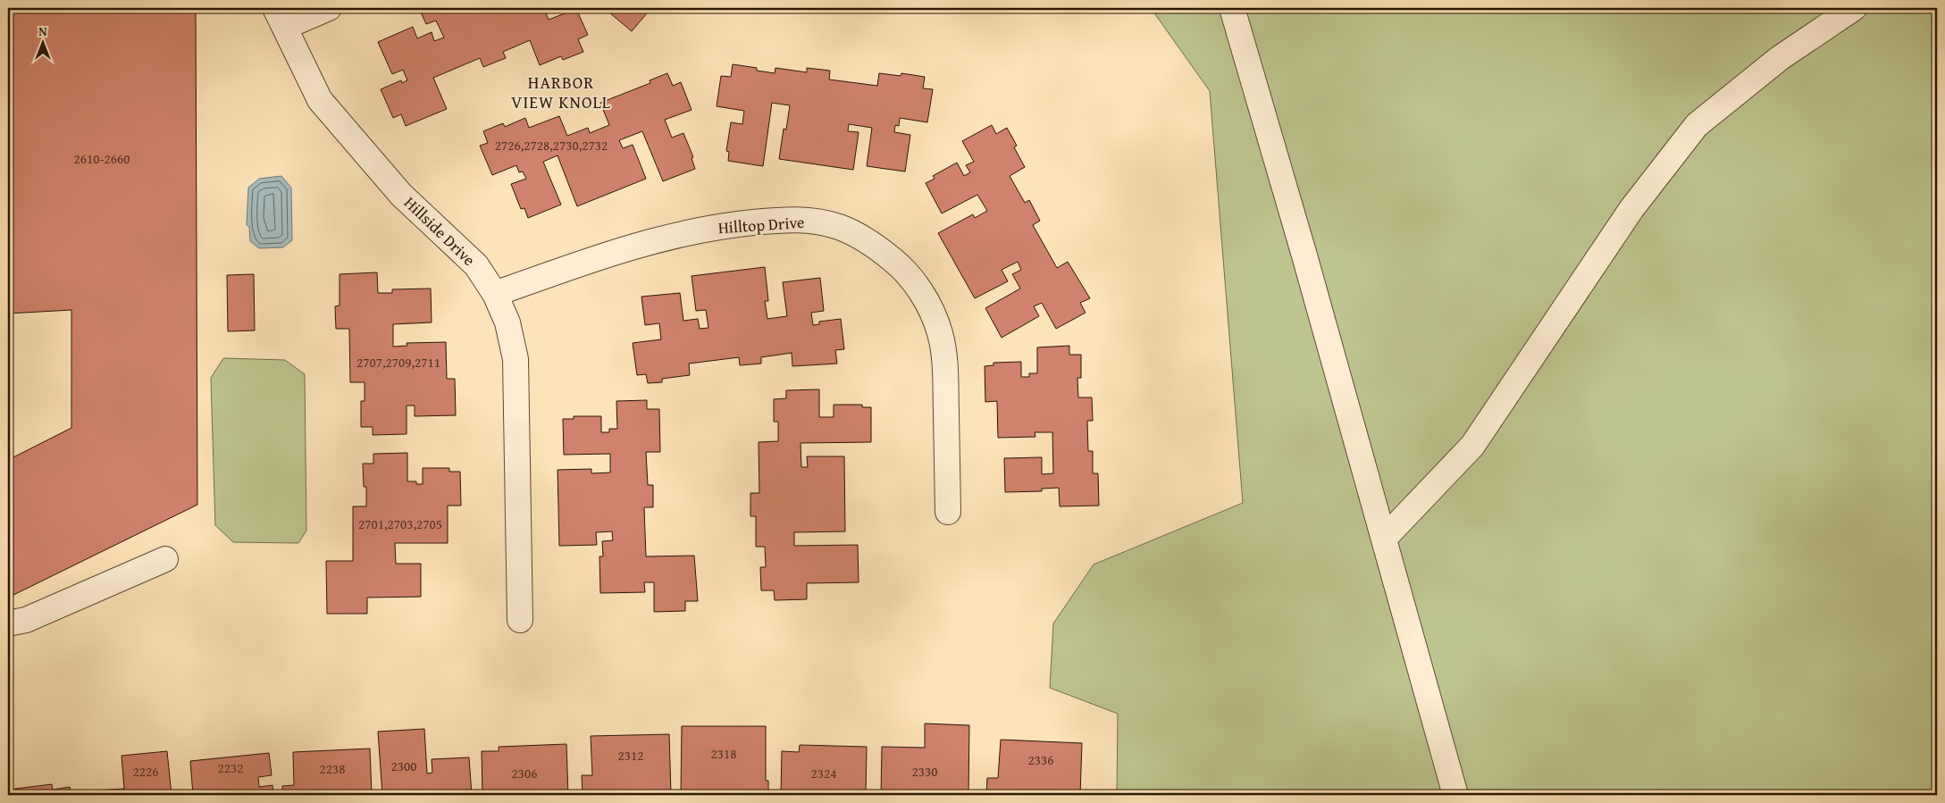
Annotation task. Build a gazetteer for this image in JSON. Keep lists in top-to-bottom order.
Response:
{
  "streets": {
    "street": ["Hilltop Drive", "Hillside Drive"]
  },
  "crossings": [
    ["Hilltop Drive", "Hillside Drive"]
  ],
  "districts": ["HARBOR VIEW KNOLL"],
  "house_numbers": [
    "2726,2728,2730,2732",
    "2610-2660",
    "2707,2709,2711",
    "2701,2703,2705",
    "2318",
    "2312",
    "2336",
    "2300",
    "2232",
    "2238",
    "2226",
    "2330",
    "2306",
    "2324"
  ],
  "north": "top"
}
